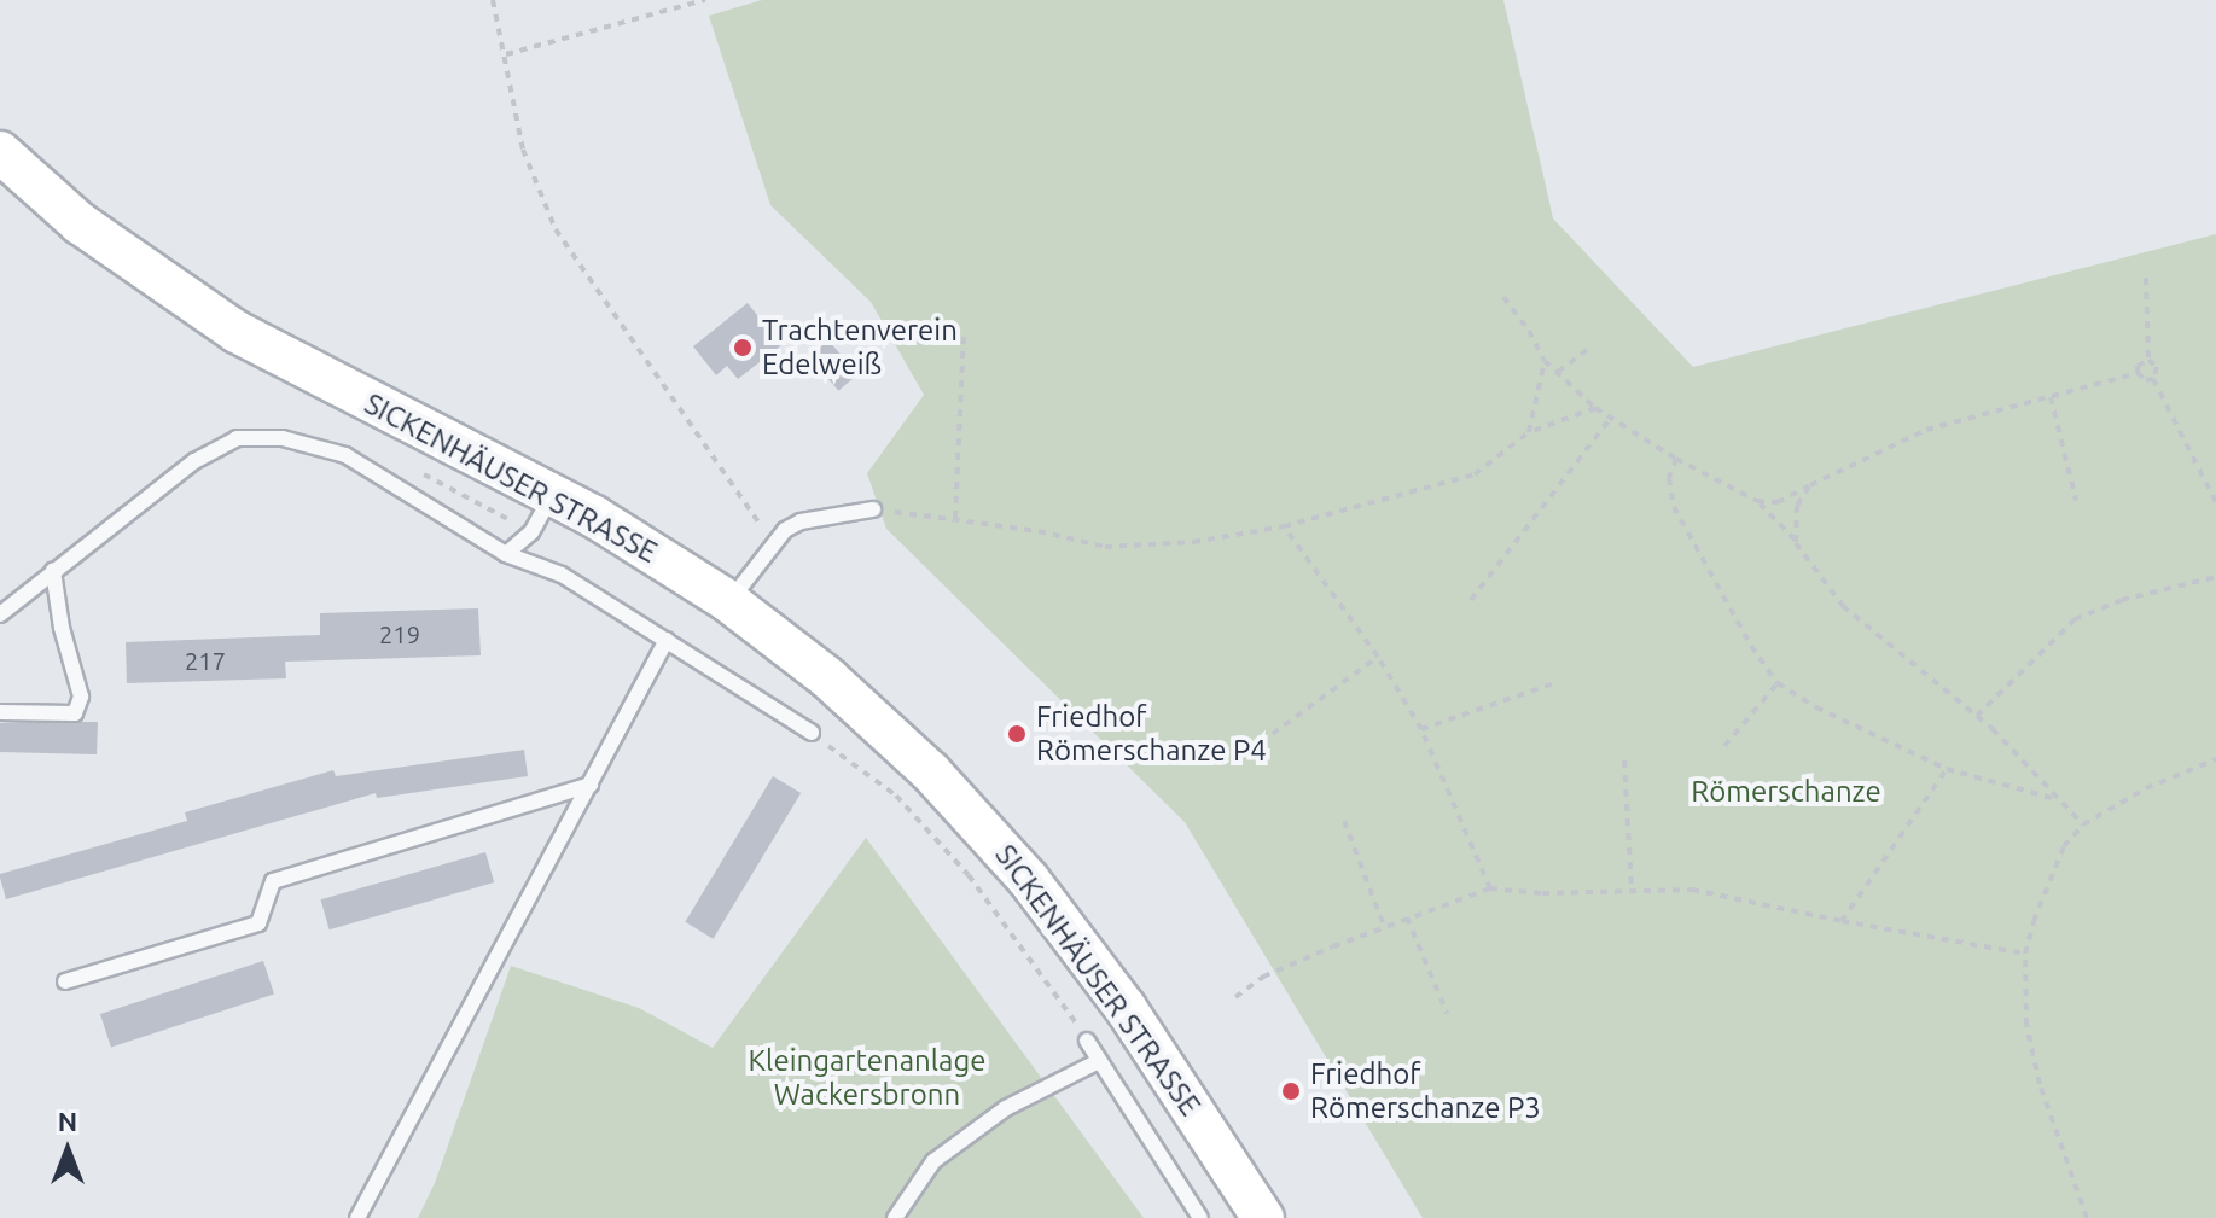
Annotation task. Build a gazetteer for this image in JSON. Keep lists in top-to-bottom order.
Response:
{
  "streets": {
    "street": ["SICKENHÄUSER STRASSE"]
  },
  "parks": ["Römerschanze", "Kleingartenanlage Wackersbronn"],
  "places": ["Trachtenverein Edelweiß", "Friedhof Römerschanze P4", "Friedhof Römerschanze P3"],
  "house_numbers": ["219", "217"],
  "north": "top"
}
